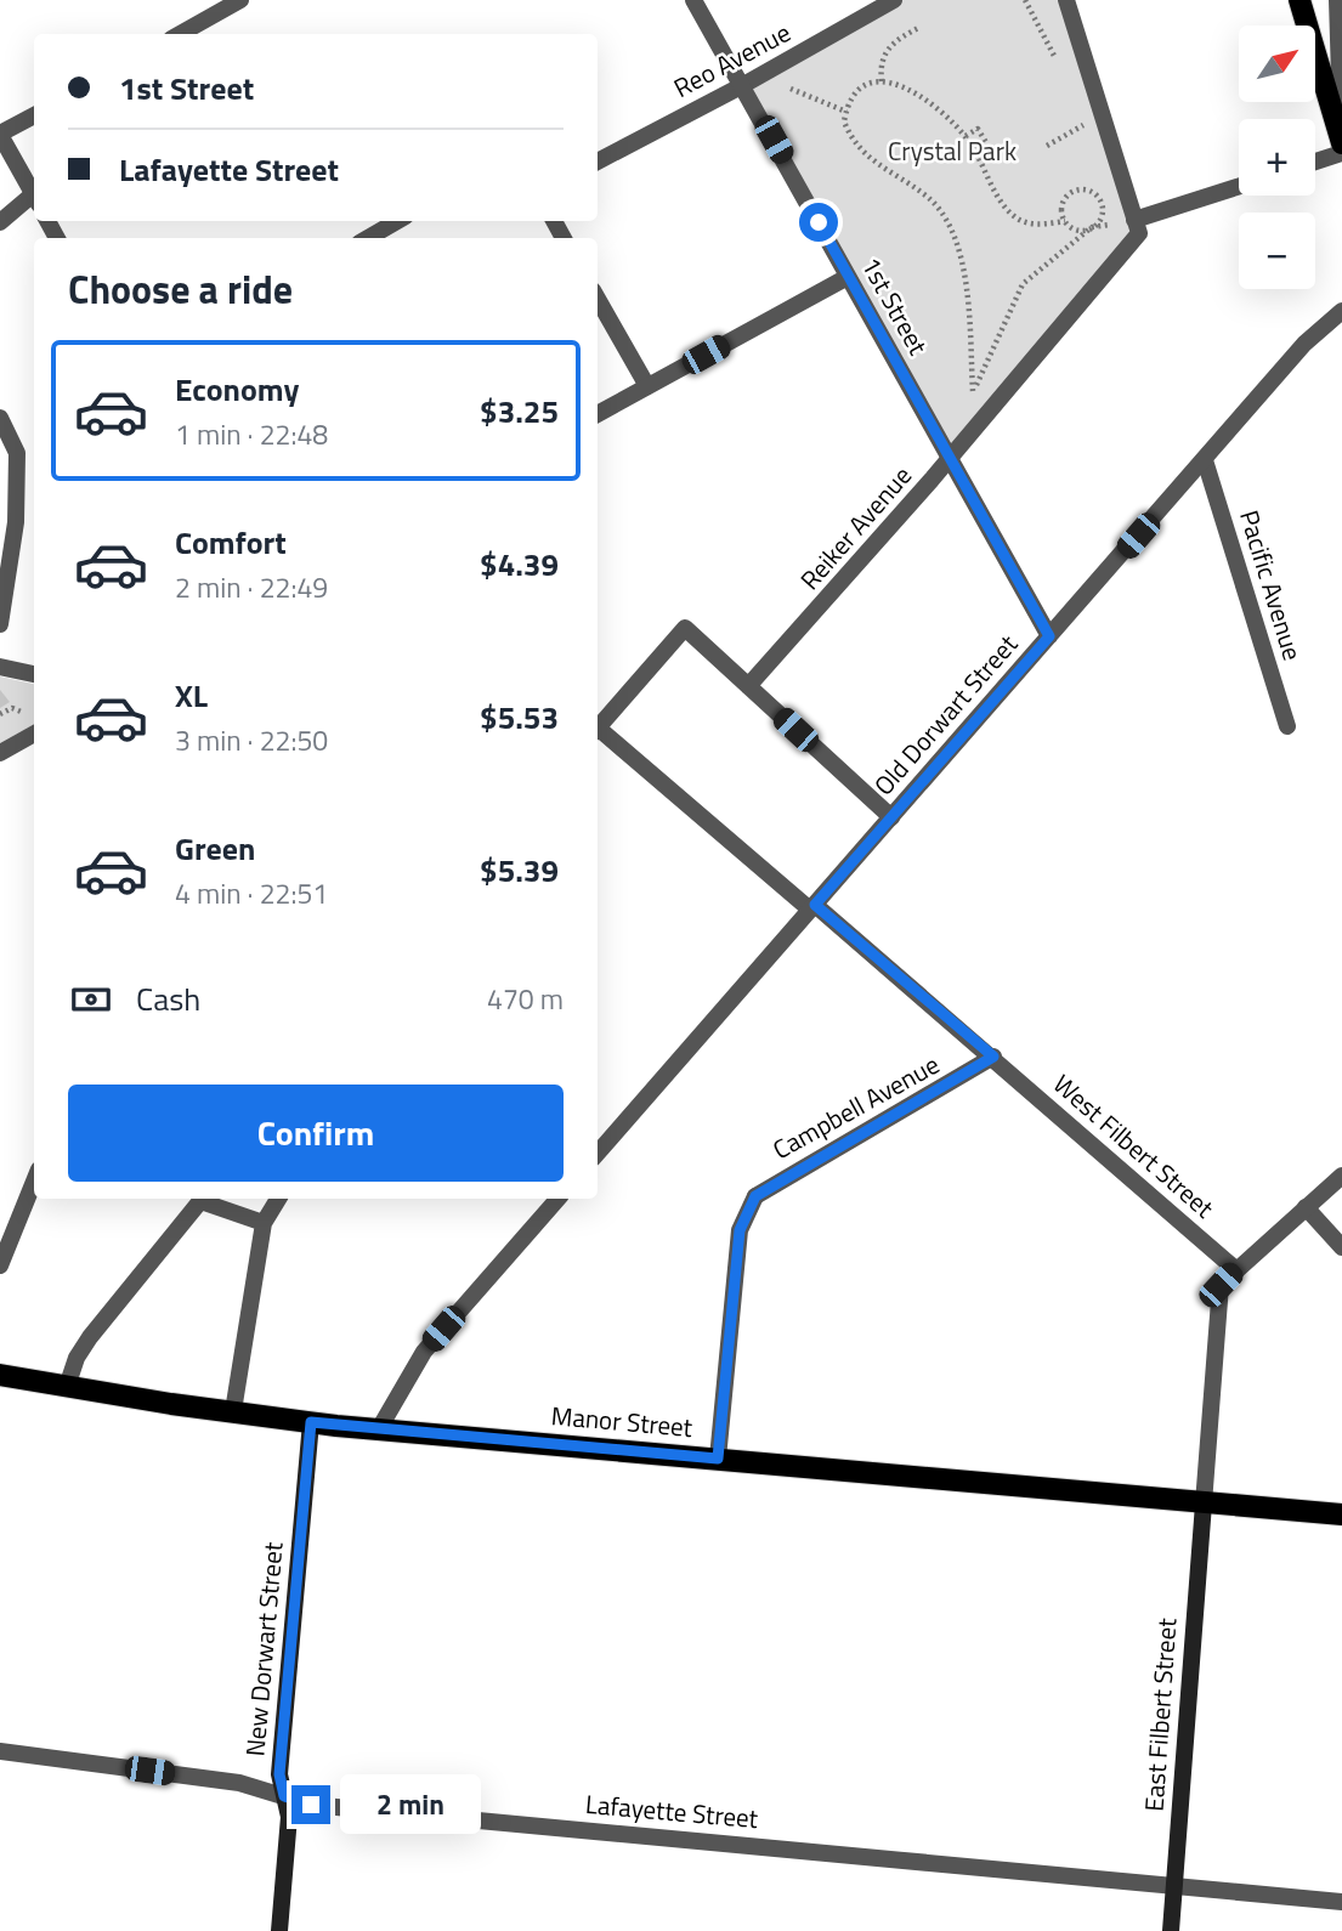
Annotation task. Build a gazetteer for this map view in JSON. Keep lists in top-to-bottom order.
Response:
{
  "streets": {
    "main road": ["Manor Street"],
    "street": [
      "Reo Avenue",
      "1st Street",
      "Reiker Avenue",
      "Pacific Avenue",
      "Old Dorwart Street",
      "Campbell Avenue",
      "West Filbert Street",
      "New Dorwart Street",
      "East Filbert Street",
      "Lafayette Street"
    ]
  },
  "crossings": [
    ["Reo Avenue", "1st Street"],
    ["1st Street", "Reiker Avenue"],
    ["1st Street", "Old Dorwart Street"],
    ["Pacific Avenue", "Old Dorwart Street"],
    ["Old Dorwart Street", "West Filbert Street"],
    ["Campbell Avenue", "West Filbert Street"],
    ["Campbell Avenue", "Manor Street"],
    ["Manor Street", "New Dorwart Street"],
    ["Manor Street", "East Filbert Street"],
    ["New Dorwart Street", "Lafayette Street"],
    ["East Filbert Street", "Lafayette Street"]
  ],
  "parks": ["Crystal Park"],
  "north": "top right",
  "page": {
    "map_buttons": ["+", "−"],
    "banner": ["1st Street", "Lafayette Street"],
    "heading": "Choose a ride",
    "list": [
      {
        "name": "Economy",
        "note": "1 min · 22:48",
        "value": "$3.25"
      },
      {
        "name": "Comfort",
        "note": "2 min · 22:49",
        "value": "$4.39"
      },
      {
        "name": "XL",
        "note": "3 min · 22:50",
        "value": "$5.53"
      },
      {
        "name": "Green",
        "note": "4 min · 22:51",
        "value": "$5.39"
      }
    ],
    "pay": ["Cash", "470 m"],
    "buttons": "Confirm",
    "bubble": "2 min"
  }
}
